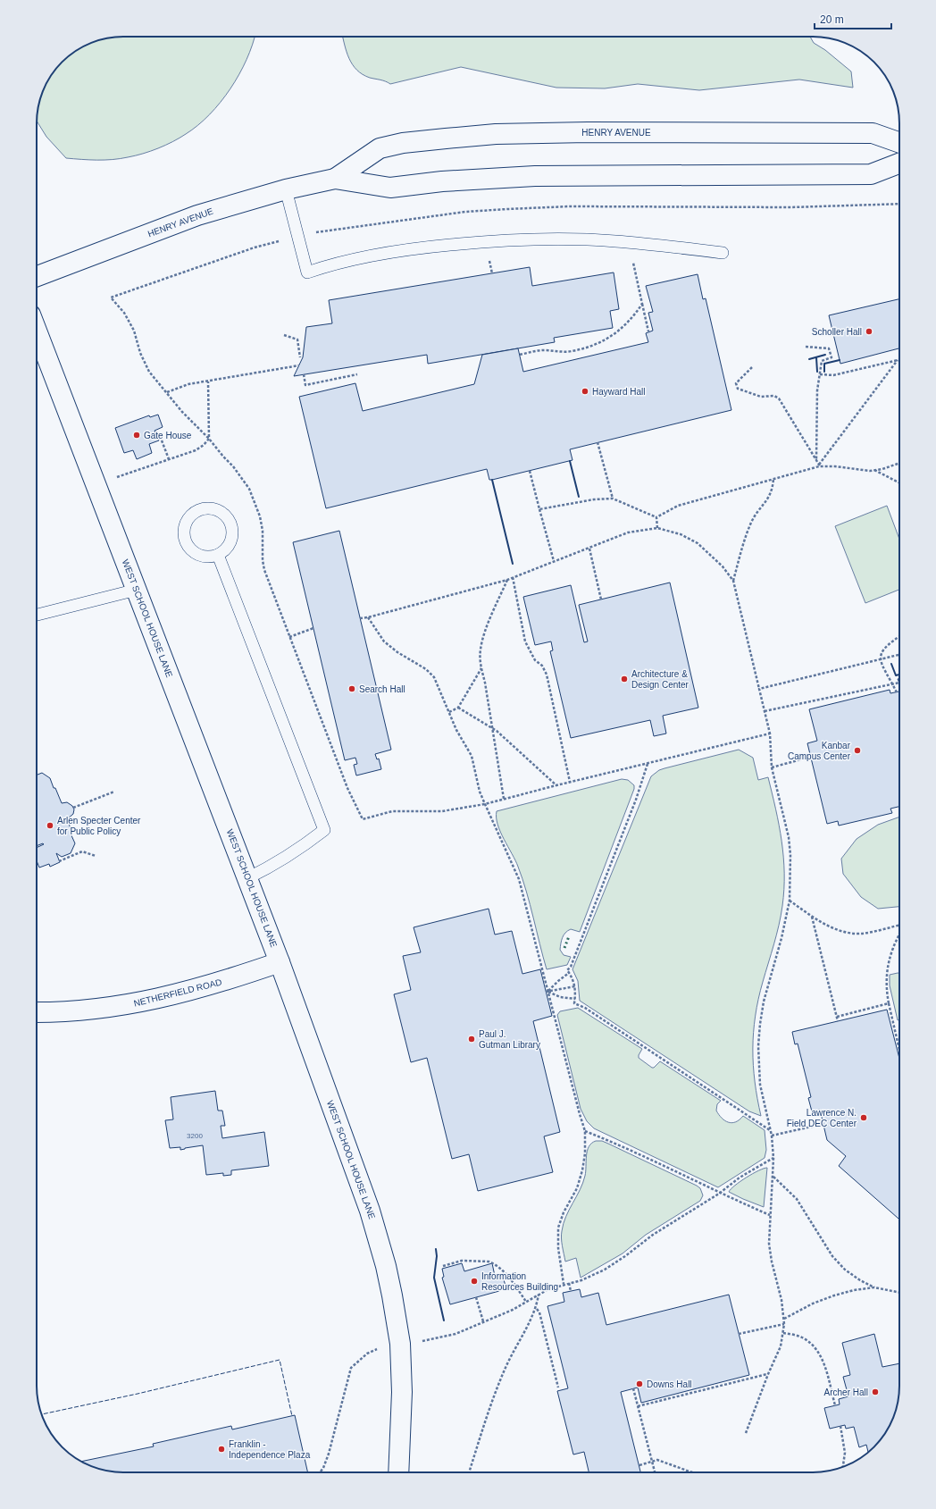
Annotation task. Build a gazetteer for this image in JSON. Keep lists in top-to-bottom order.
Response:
{
  "streets": {
    "street": ["HENRY AVENUE", "WEST SCHOOL HOUSE LANE", "NETHERFIELD ROAD"]
  },
  "crossings": [
    ["WEST SCHOOL HOUSE LANE", "NETHERFIELD ROAD"]
  ],
  "places": [
    "Scholler Hall",
    "Hayward Hall",
    "Gate House",
    "Architecture & Design Center",
    "Search Hall",
    "Kanbar Campus Center",
    "Arlen Specter Center for Public Policy",
    "Paul J. Gutman Library",
    "Lawrence N. Field DEC Center",
    "Information Resources Building",
    "Downs Hall",
    "Archer Hall",
    "Franklin - Independence Plaza"
  ],
  "house_numbers": ["3200"],
  "scale_bar": "20 m"
}
